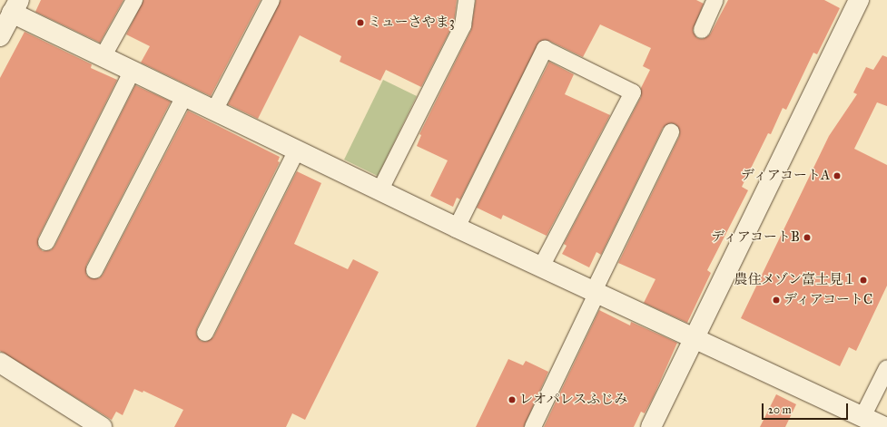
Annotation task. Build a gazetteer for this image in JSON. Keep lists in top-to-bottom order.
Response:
{
  "places": [
    "ミューさやま3",
    "ディアコートA",
    "ディアコートB",
    "農住メゾン富士見１",
    "ディアコートC",
    "レオパレスふじみ"
  ],
  "scale_bar": "20 m"
}
